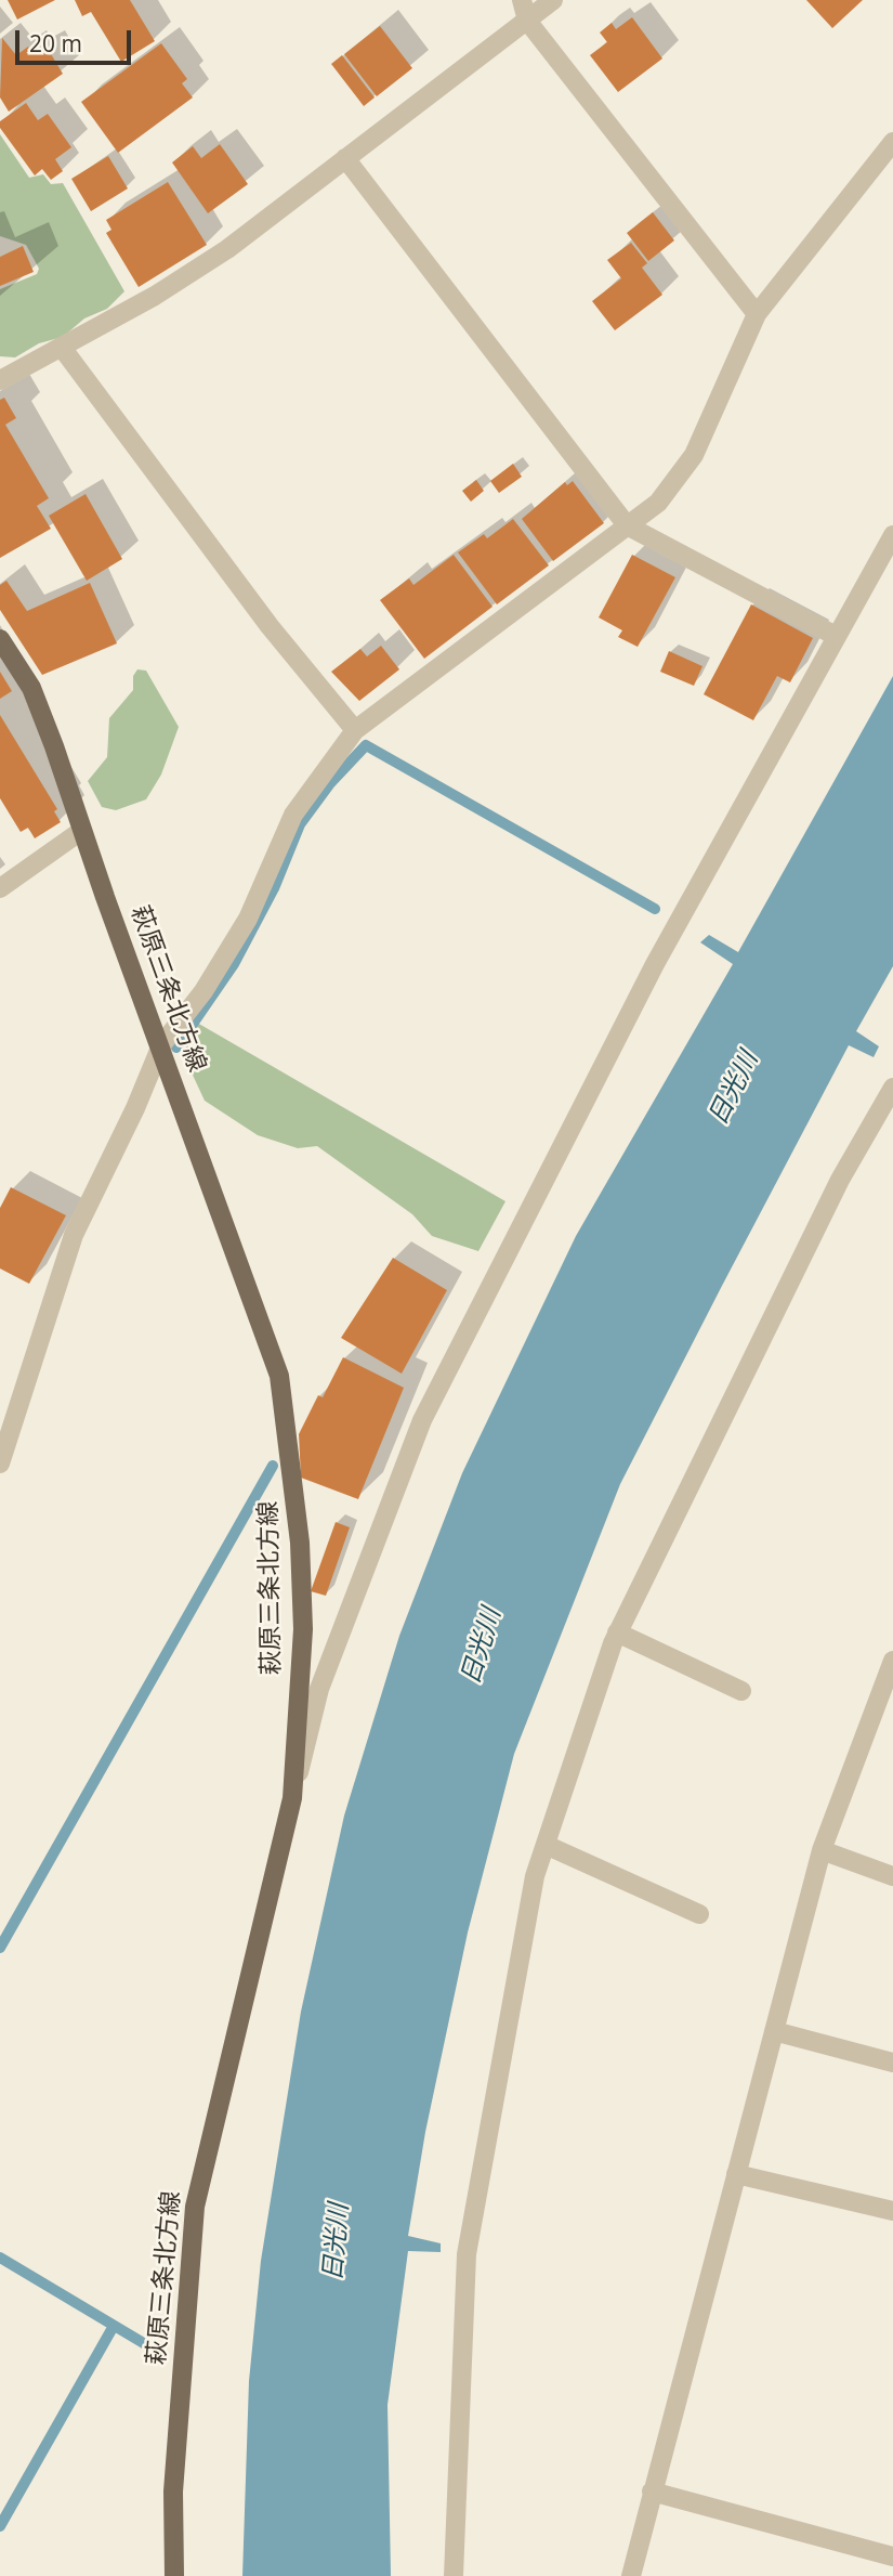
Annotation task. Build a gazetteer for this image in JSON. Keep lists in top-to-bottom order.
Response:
{
  "streets": {
    "main road": ["萩原三条北方線"]
  },
  "water": ["日光川"],
  "scale_bar": "20 m"
}
